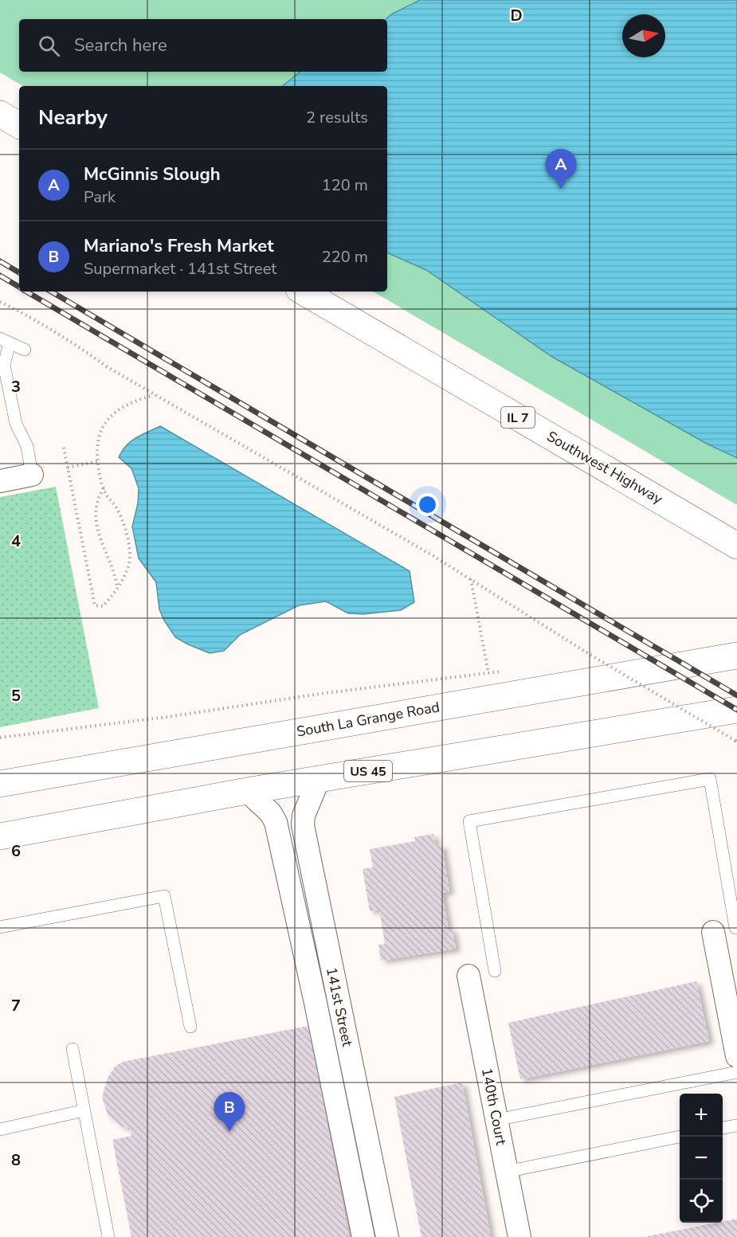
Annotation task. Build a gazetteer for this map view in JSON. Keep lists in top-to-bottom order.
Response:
{
  "streets": {
    "main road": [
      "IL 7",
      "Southwest Highway",
      "South La Grange Road",
      "US 45"
    ],
    "street": ["141st Street", "140th Court"]
  },
  "crossings": [
    ["US 45", "141st Street"]
  ],
  "north": "right",
  "page": {
    "search": "Search here",
    "heading": ["Nearby", "2 results"],
    "list": [
      {
        "mark": "A",
        "name": "McGinnis Slough",
        "note": "Park",
        "value": "120 m"
      },
      {
        "mark": "B",
        "name": "Mariano's Fresh Market",
        "note": "Supermarket · 141st Street",
        "value": "220 m"
      }
    ],
    "pins": ["A", "B"],
    "map_buttons": ["+", "−"]
  },
  "grid": {
    "columns": ["D"],
    "rows": [
      "3",
      "4",
      "5",
      "6",
      "7",
      "8"
    ]
  }
}
